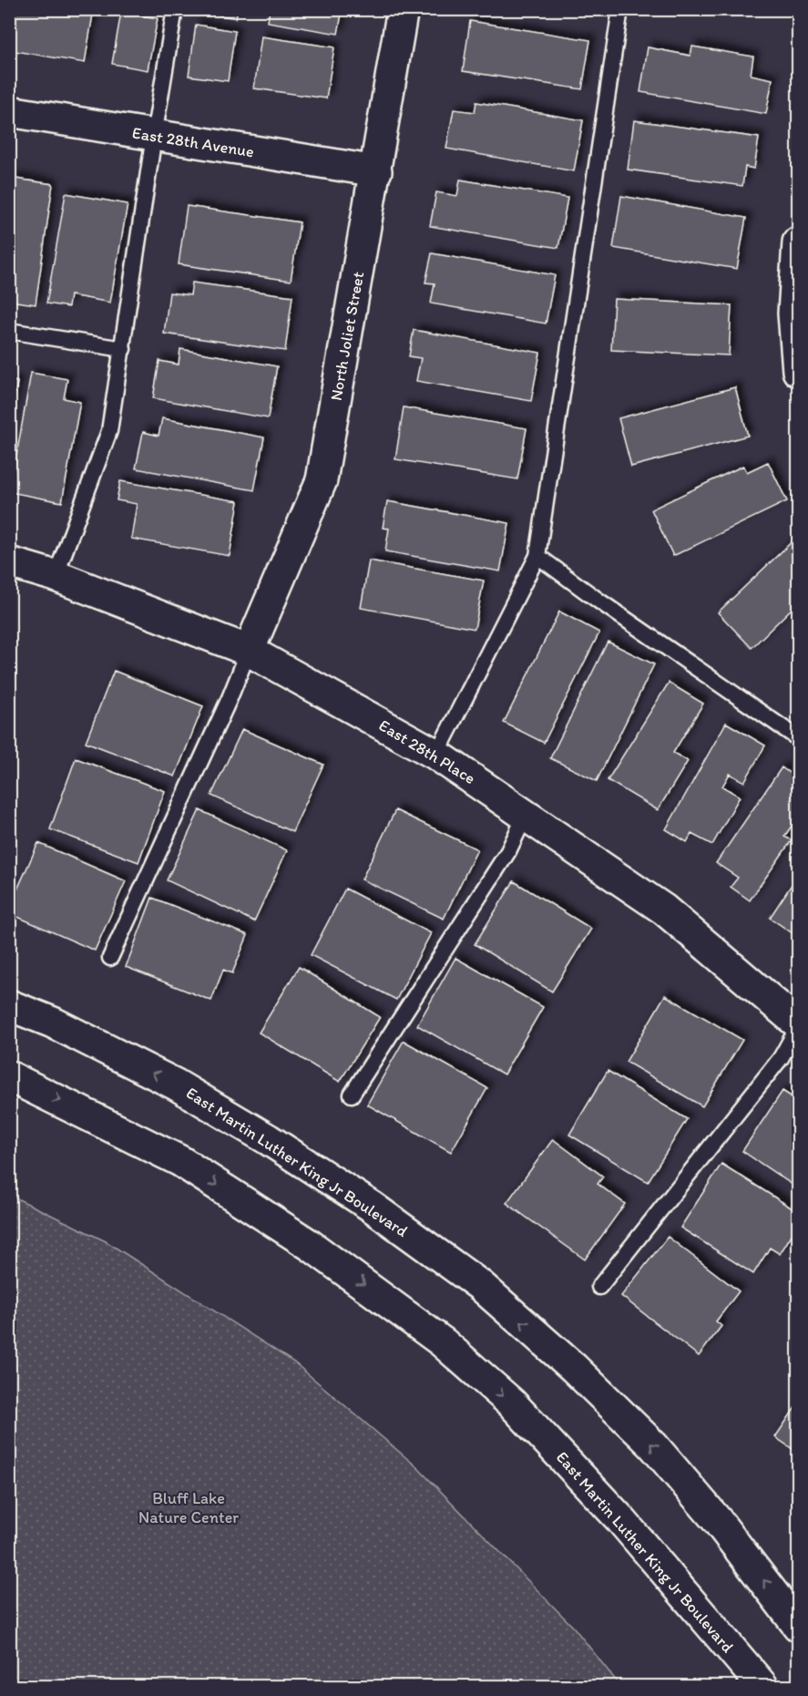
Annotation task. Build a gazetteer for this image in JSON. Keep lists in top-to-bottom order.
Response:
{
  "streets": {
    "street": [
      "East 28th Avenue",
      "North Joliet Street",
      "East 28th Place",
      "East Martin Luther King Jr Boulevard"
    ]
  },
  "crossings": [
    ["East 28th Avenue", "North Joliet Street"],
    ["North Joliet Street", "East 28th Place"]
  ],
  "parks": ["Bluff Lake Nature Center"]
}
